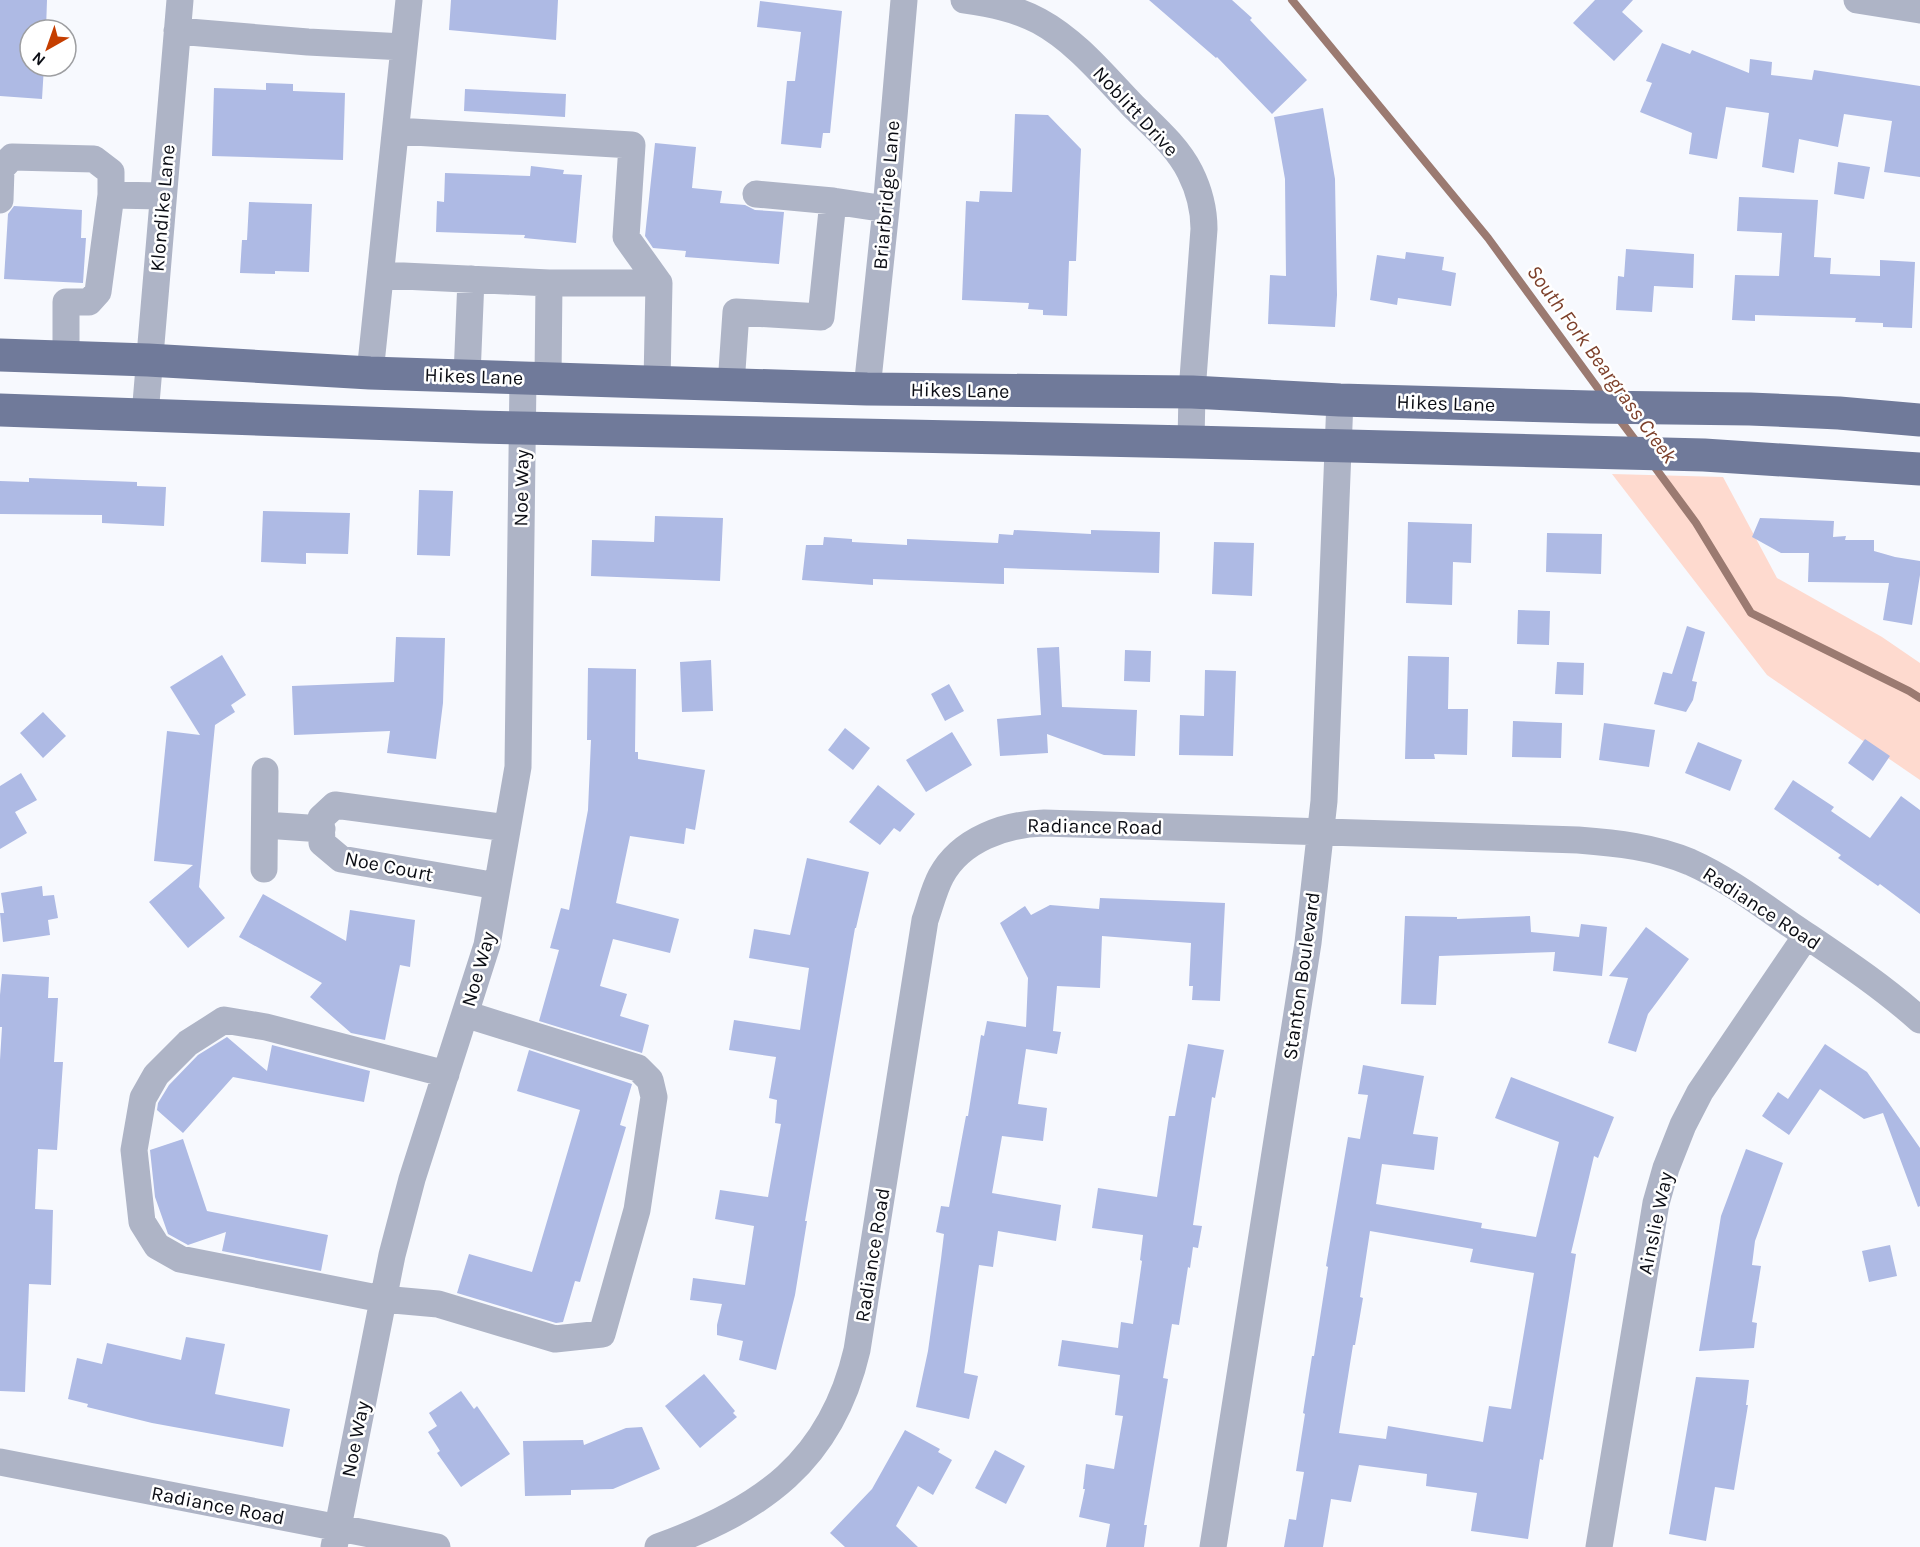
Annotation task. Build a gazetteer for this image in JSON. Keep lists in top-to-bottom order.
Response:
{
  "streets": {
    "main road": ["Hikes Lane"],
    "street": [
      "Noblitt Drive",
      "Briarbridge Lane",
      "Klondike Lane",
      "Noe Way",
      "Radiance Road",
      "Noe Court",
      "Stanton Boulevard",
      "Ainslie Way"
    ]
  },
  "crossings": [
    ["Noblitt Drive", "Hikes Lane"],
    ["Briarbridge Lane", "Hikes Lane"],
    ["Klondike Lane", "Hikes Lane"],
    ["Hikes Lane", "Noe Way"],
    ["Hikes Lane", "Stanton Boulevard"],
    ["Noe Way", "Radiance Road"],
    ["Noe Way", "Noe Court"],
    ["Radiance Road", "Stanton Boulevard"],
    ["Radiance Road", "Ainslie Way"]
  ],
  "water": ["South Fork Beargrass Creek"],
  "north": "bottom left"
}
